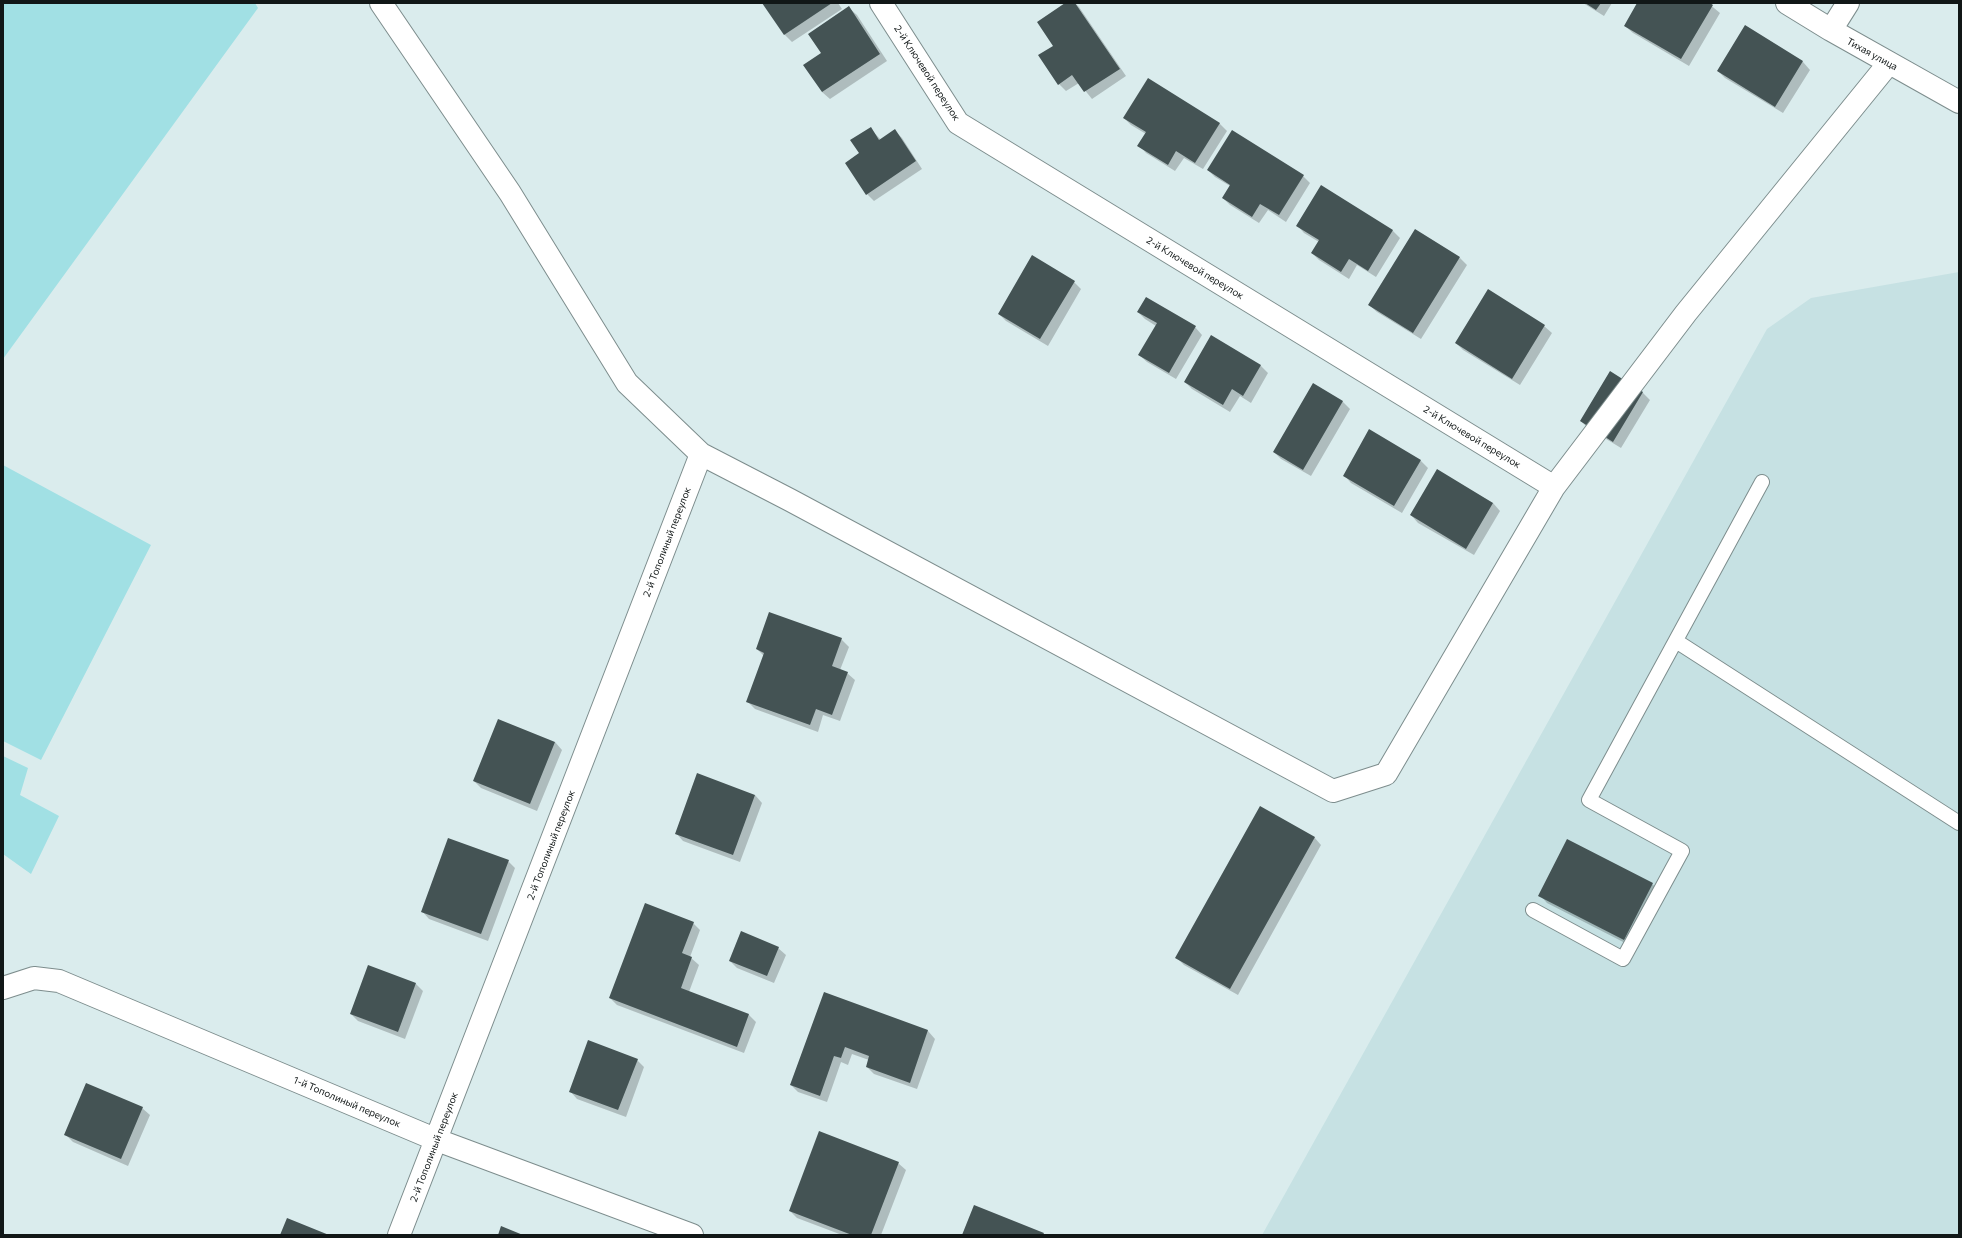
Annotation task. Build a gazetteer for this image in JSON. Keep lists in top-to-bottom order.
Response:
{
  "streets": {
    "street": [
      "Тихая улица",
      "2-й Ключевой переулок",
      "2-й Тополиный переулок",
      "1-й Тополиный переулок"
    ]
  },
  "crossings": [
    ["2-й Тополиный переулок", "1-й Тополиный переулок"]
  ]
}
